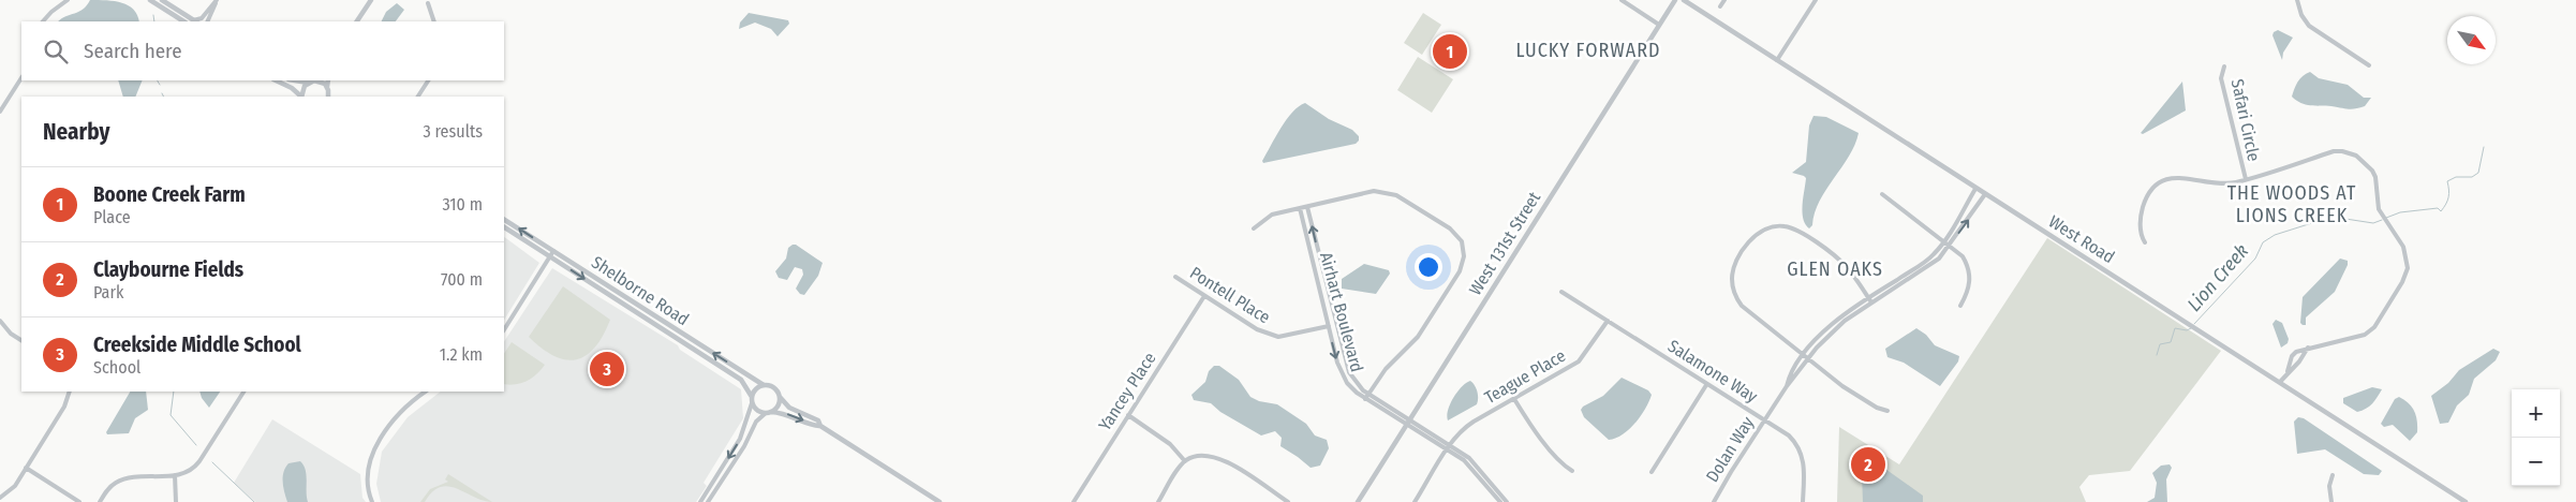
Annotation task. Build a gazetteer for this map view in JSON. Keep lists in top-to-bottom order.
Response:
{
  "streets": {
    "street": [
      "Safari Circle",
      "West Road",
      "West 131st Street",
      "Shelborne Road",
      "Pontell Place",
      "Airhart Boulevard",
      "Salamone Way",
      "Teague Place",
      "Yancey Place",
      "Dolan Way"
    ]
  },
  "crossings": [
    ["West Road", "Dolan Way"],
    ["West 131st Street", "Airhart Boulevard"],
    ["Pontell Place", "Airhart Boulevard"],
    ["Pontell Place", "Yancey Place"],
    ["Airhart Boulevard", "Teague Place"],
    ["Salamone Way", "Teague Place"],
    ["Salamone Way", "Dolan Way"]
  ],
  "districts": ["LUCKY FORWARD", "THE WOODS AT LIONS CREEK", "GLEN OAKS"],
  "water": ["Lion Creek"],
  "north": "bottom right",
  "page": {
    "search": "Search here",
    "pins": ["1", "3", "2"],
    "heading": ["Nearby", "3 results"],
    "list": [
      {
        "mark": "1",
        "name": "Boone Creek Farm",
        "note": "Place",
        "value": "310 m"
      },
      {
        "mark": "2",
        "name": "Claybourne Fields",
        "note": "Park",
        "value": "700 m"
      },
      {
        "mark": "3",
        "name": "Creekside Middle School",
        "note": "School",
        "value": "1.2 km"
      }
    ],
    "map_buttons": ["+", "−"]
  }
}
